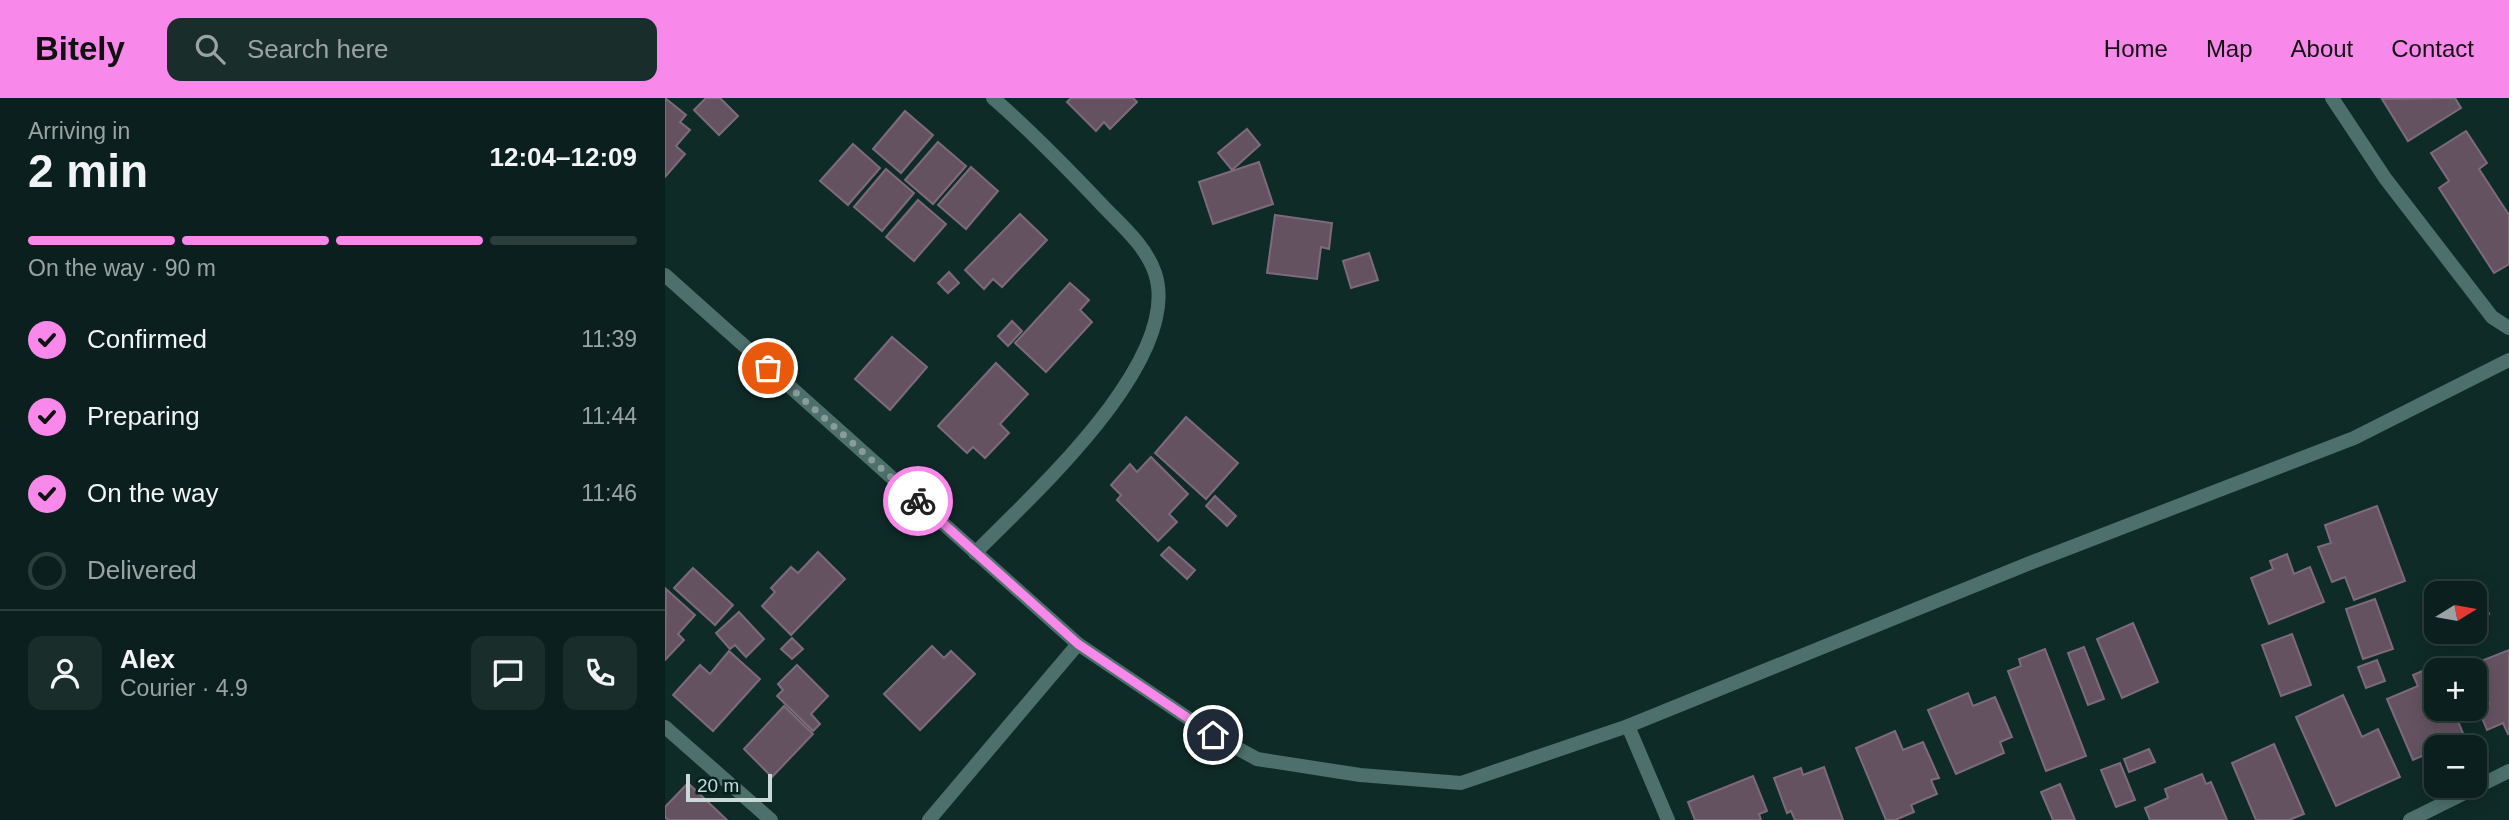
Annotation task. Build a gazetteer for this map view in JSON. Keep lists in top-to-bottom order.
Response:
{
  "scale_bar": "20 m",
  "north": "right",
  "page": {
    "header": "Bitely",
    "search": "Search here",
    "nav": [
      "Home",
      "Map",
      "About",
      "Contact"
    ],
    "heading": ["2 min", "Arriving in", "12:04–12:09"],
    "panel": ["Alex", "Courier · 4.9"],
    "bar": "On the way · 90 m",
    "list": [
      ["Confirmed", "11:39"],
      ["Preparing", "11:44"],
      ["On the way", "11:46"],
      "Delivered"
    ],
    "map_buttons": ["+", "−"],
    "scale": "20 m"
  }
}
